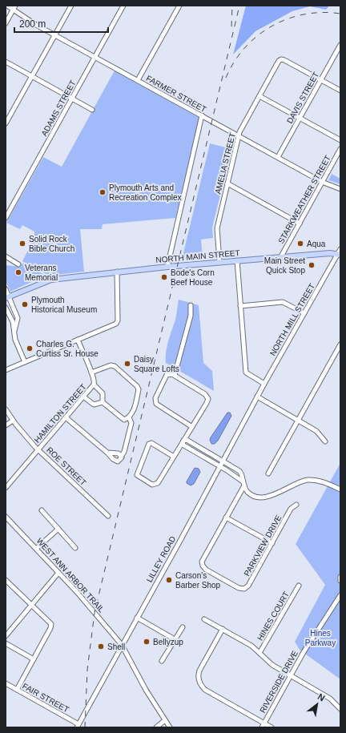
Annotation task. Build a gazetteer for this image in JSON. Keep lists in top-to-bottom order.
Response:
{
  "streets": {
    "main road": ["NORTH MAIN STREET"],
    "street": [
      "FARMER STREET",
      "DAVIS STREET",
      "ADAMS STREET",
      "AMELIA STREET",
      "STARKWEATHER STREET",
      "NORTH MILL STREET",
      "HAMILTON STREET",
      "ROE STREET",
      "PARKVIEW DRIVE",
      "LILLEY ROAD",
      "WEST ANN ARBOR TRAIL",
      "HINES COURT",
      "RIVERSIDE DRIVE",
      "FAIR STREET"
    ]
  },
  "crossings": [
    ["FARMER STREET", "DAVIS STREET"],
    ["FARMER STREET", "ADAMS STREET"],
    ["FARMER STREET", "AMELIA STREET"],
    ["FARMER STREET", "STARKWEATHER STREET"],
    ["DAVIS STREET", "AMELIA STREET"],
    ["AMELIA STREET", "NORTH MAIN STREET"],
    ["STARKWEATHER STREET", "NORTH MAIN STREET"],
    ["NORTH MAIN STREET", "NORTH MILL STREET"],
    ["NORTH MILL STREET", "LILLEY ROAD"],
    ["HAMILTON STREET", "ROE STREET"],
    ["LILLEY ROAD", "WEST ANN ARBOR TRAIL"],
    ["LILLEY ROAD", "FAIR STREET"]
  ],
  "parks": ["Hines Parkway"],
  "places": [
    "Plymouth Arts and Recreation Complex",
    "Solid Rock Bible Church",
    "Aqua",
    "Main Street Quick Stop",
    "Veterans Memorial",
    "Bode's Corn Beef House",
    "Plymouth Historical Museum",
    "Charles G. Curtiss Sr. House",
    "Daisy Square Lofts",
    "Carson's Barber Shop",
    "Bellyzup",
    "Shell"
  ],
  "scale_bar": "200 m",
  "north": "top right"
}
